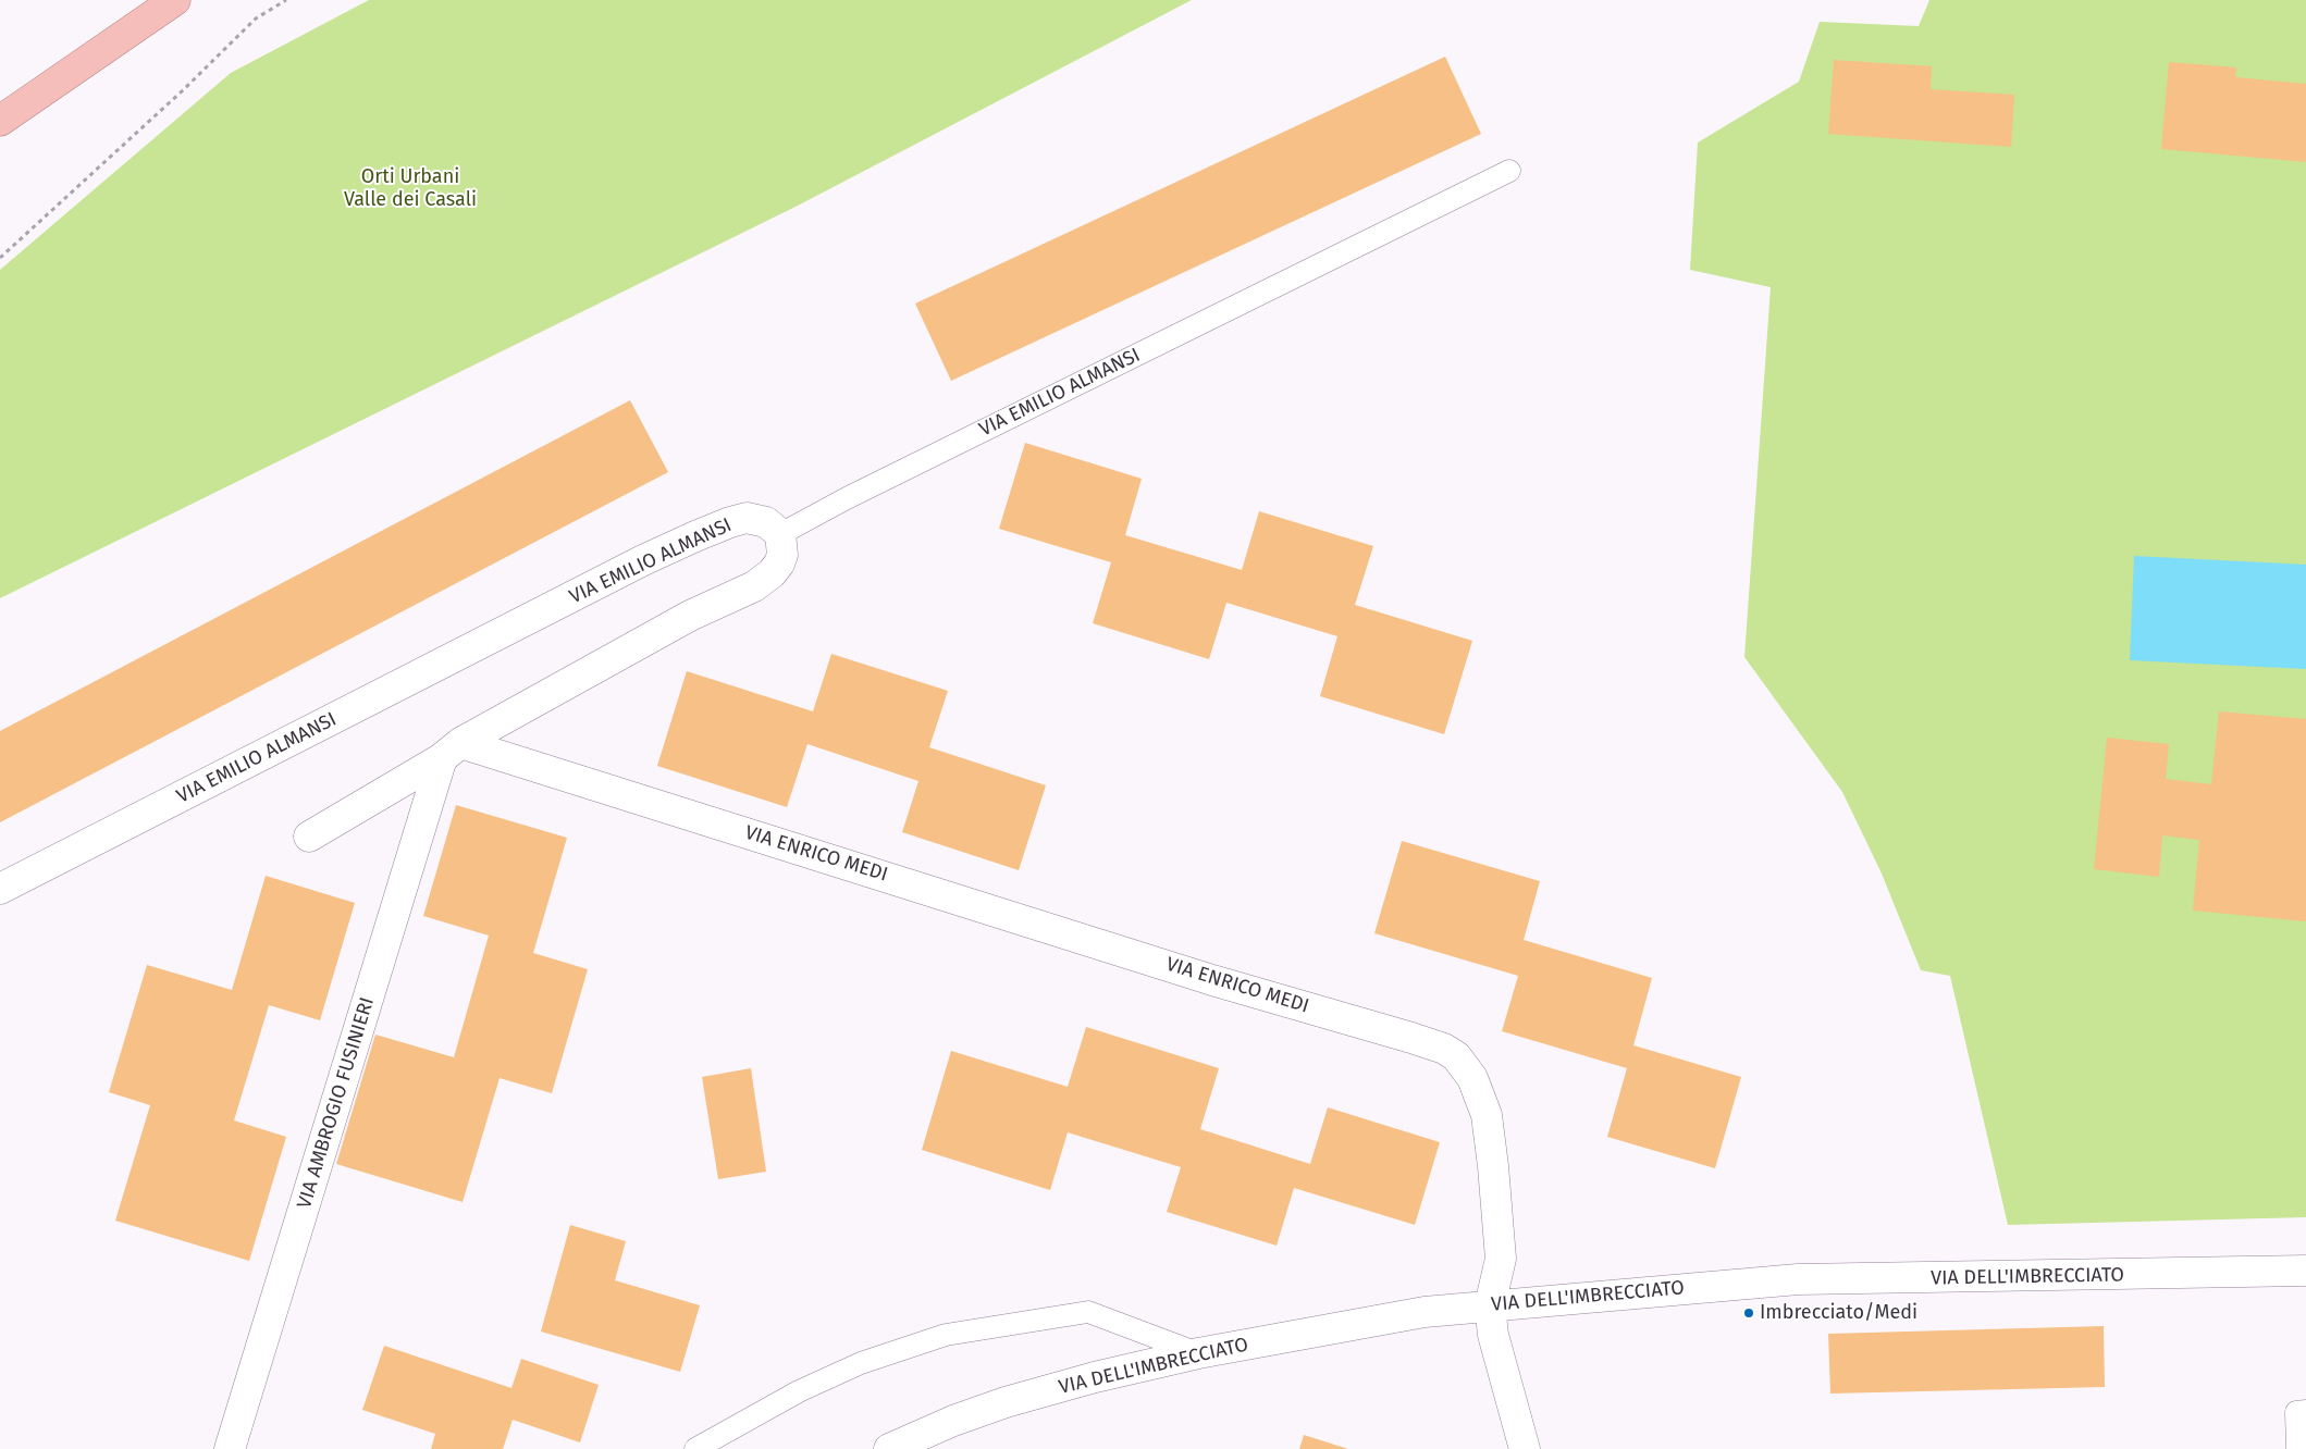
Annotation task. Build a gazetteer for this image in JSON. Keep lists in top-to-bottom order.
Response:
{
  "streets": {
    "street": [
      "VIA EMILIO ALMANSI",
      "VIA ENRICO MEDI",
      "VIA AMBROGIO FUSINIERI",
      "VIA DELL'IMBRECCIATO"
    ]
  },
  "crossings": [
    ["VIA ENRICO MEDI", "VIA AMBROGIO FUSINIERI"],
    ["VIA ENRICO MEDI", "VIA DELL'IMBRECCIATO"]
  ],
  "parks": ["Orti Urbani Valle dei Casali"],
  "places": ["Imbrecciato/Medi"]
}
